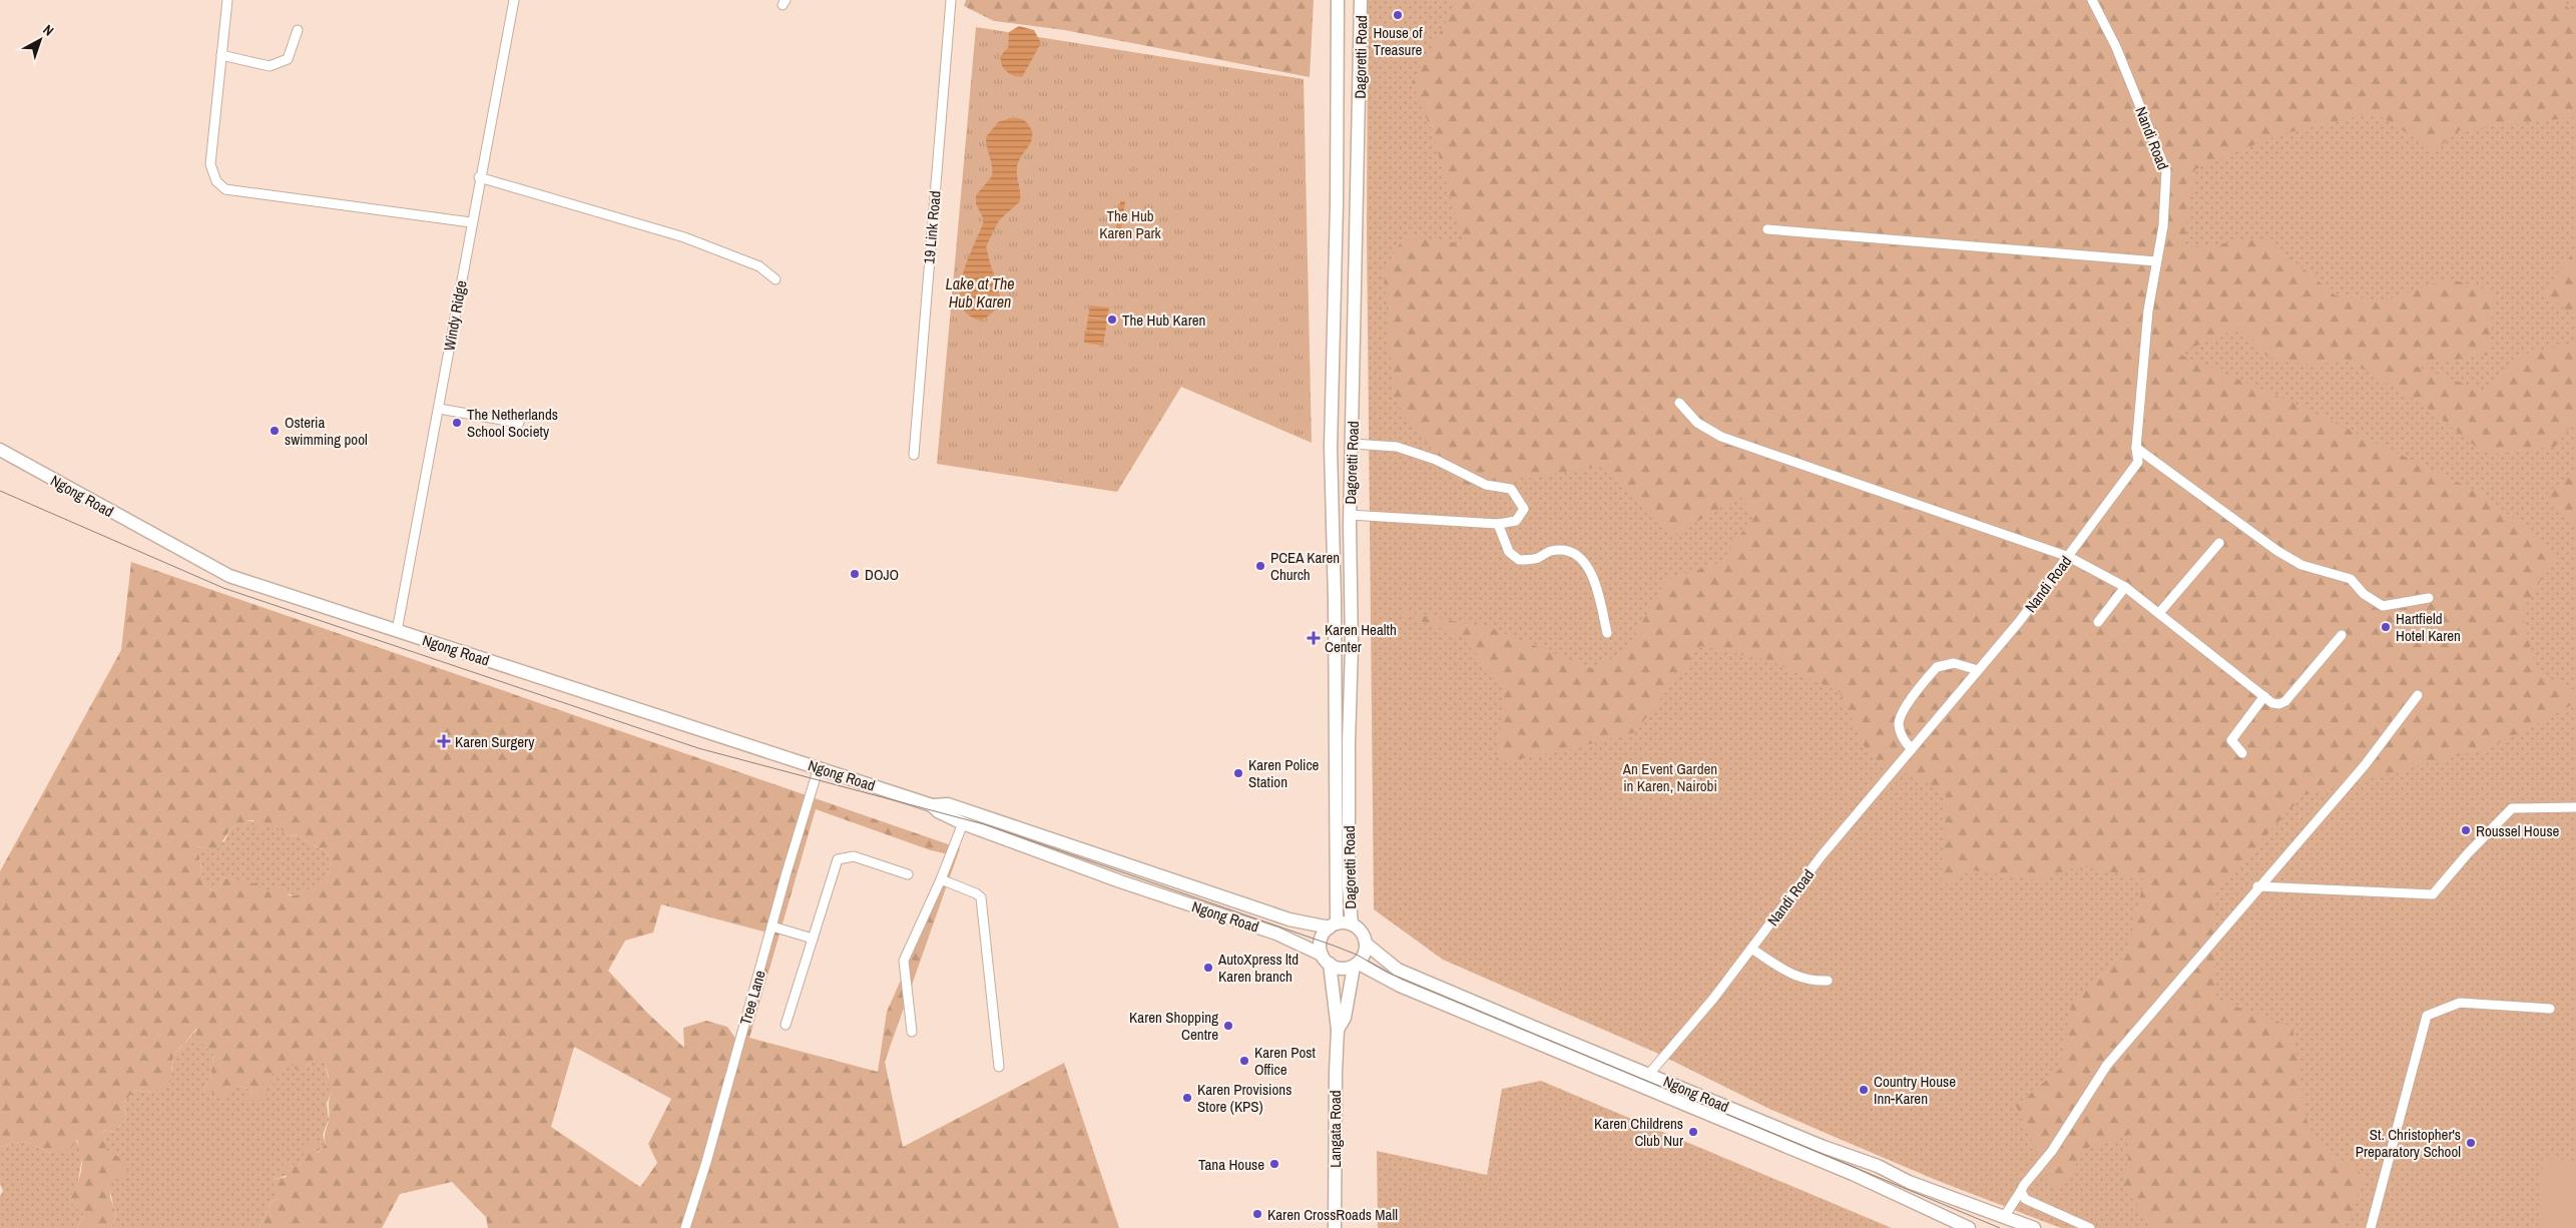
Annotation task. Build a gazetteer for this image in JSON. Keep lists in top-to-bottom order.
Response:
{
  "streets": {
    "main road": ["Dagoretti Road", "Ngong Road", "Langata Road"],
    "street": [
      "Nandi Road",
      "19 Link Road",
      "Windy Ridge",
      "Tree Lane"
    ]
  },
  "crossings": [
    ["Dagoretti Road", "Ngong Road"],
    ["Nandi Road", "Ngong Road"],
    ["Windy Ridge", "Ngong Road"],
    ["Ngong Road", "Tree Lane"]
  ],
  "water": ["Lake at The Hub Karen"],
  "parks": ["The Hub Karen Park", "An Event Garden in Karen, Nairobi"],
  "places": {
    "other": [
      "House of Treasure",
      "The Hub Karen",
      "The Netherlands School Society",
      "Osteria swimming pool",
      "PCEA Karen Church",
      "DOJO",
      "Hartfield Hotel Karen",
      "Karen Police Station",
      "Roussel House",
      "AutoXpress ltd Karen branch",
      "Karen Shopping Centre",
      "Karen Post Office",
      "Country House Inn-Karen",
      "Karen Provisions Store (KPS)",
      "Karen Childrens Club Nur",
      "St. Christopher's Preparatory School",
      "Tana House",
      "Karen CrossRoads Mall"
    ],
    "health": ["Karen Health Center", "Karen Surgery"]
  },
  "north": "top right"
}
